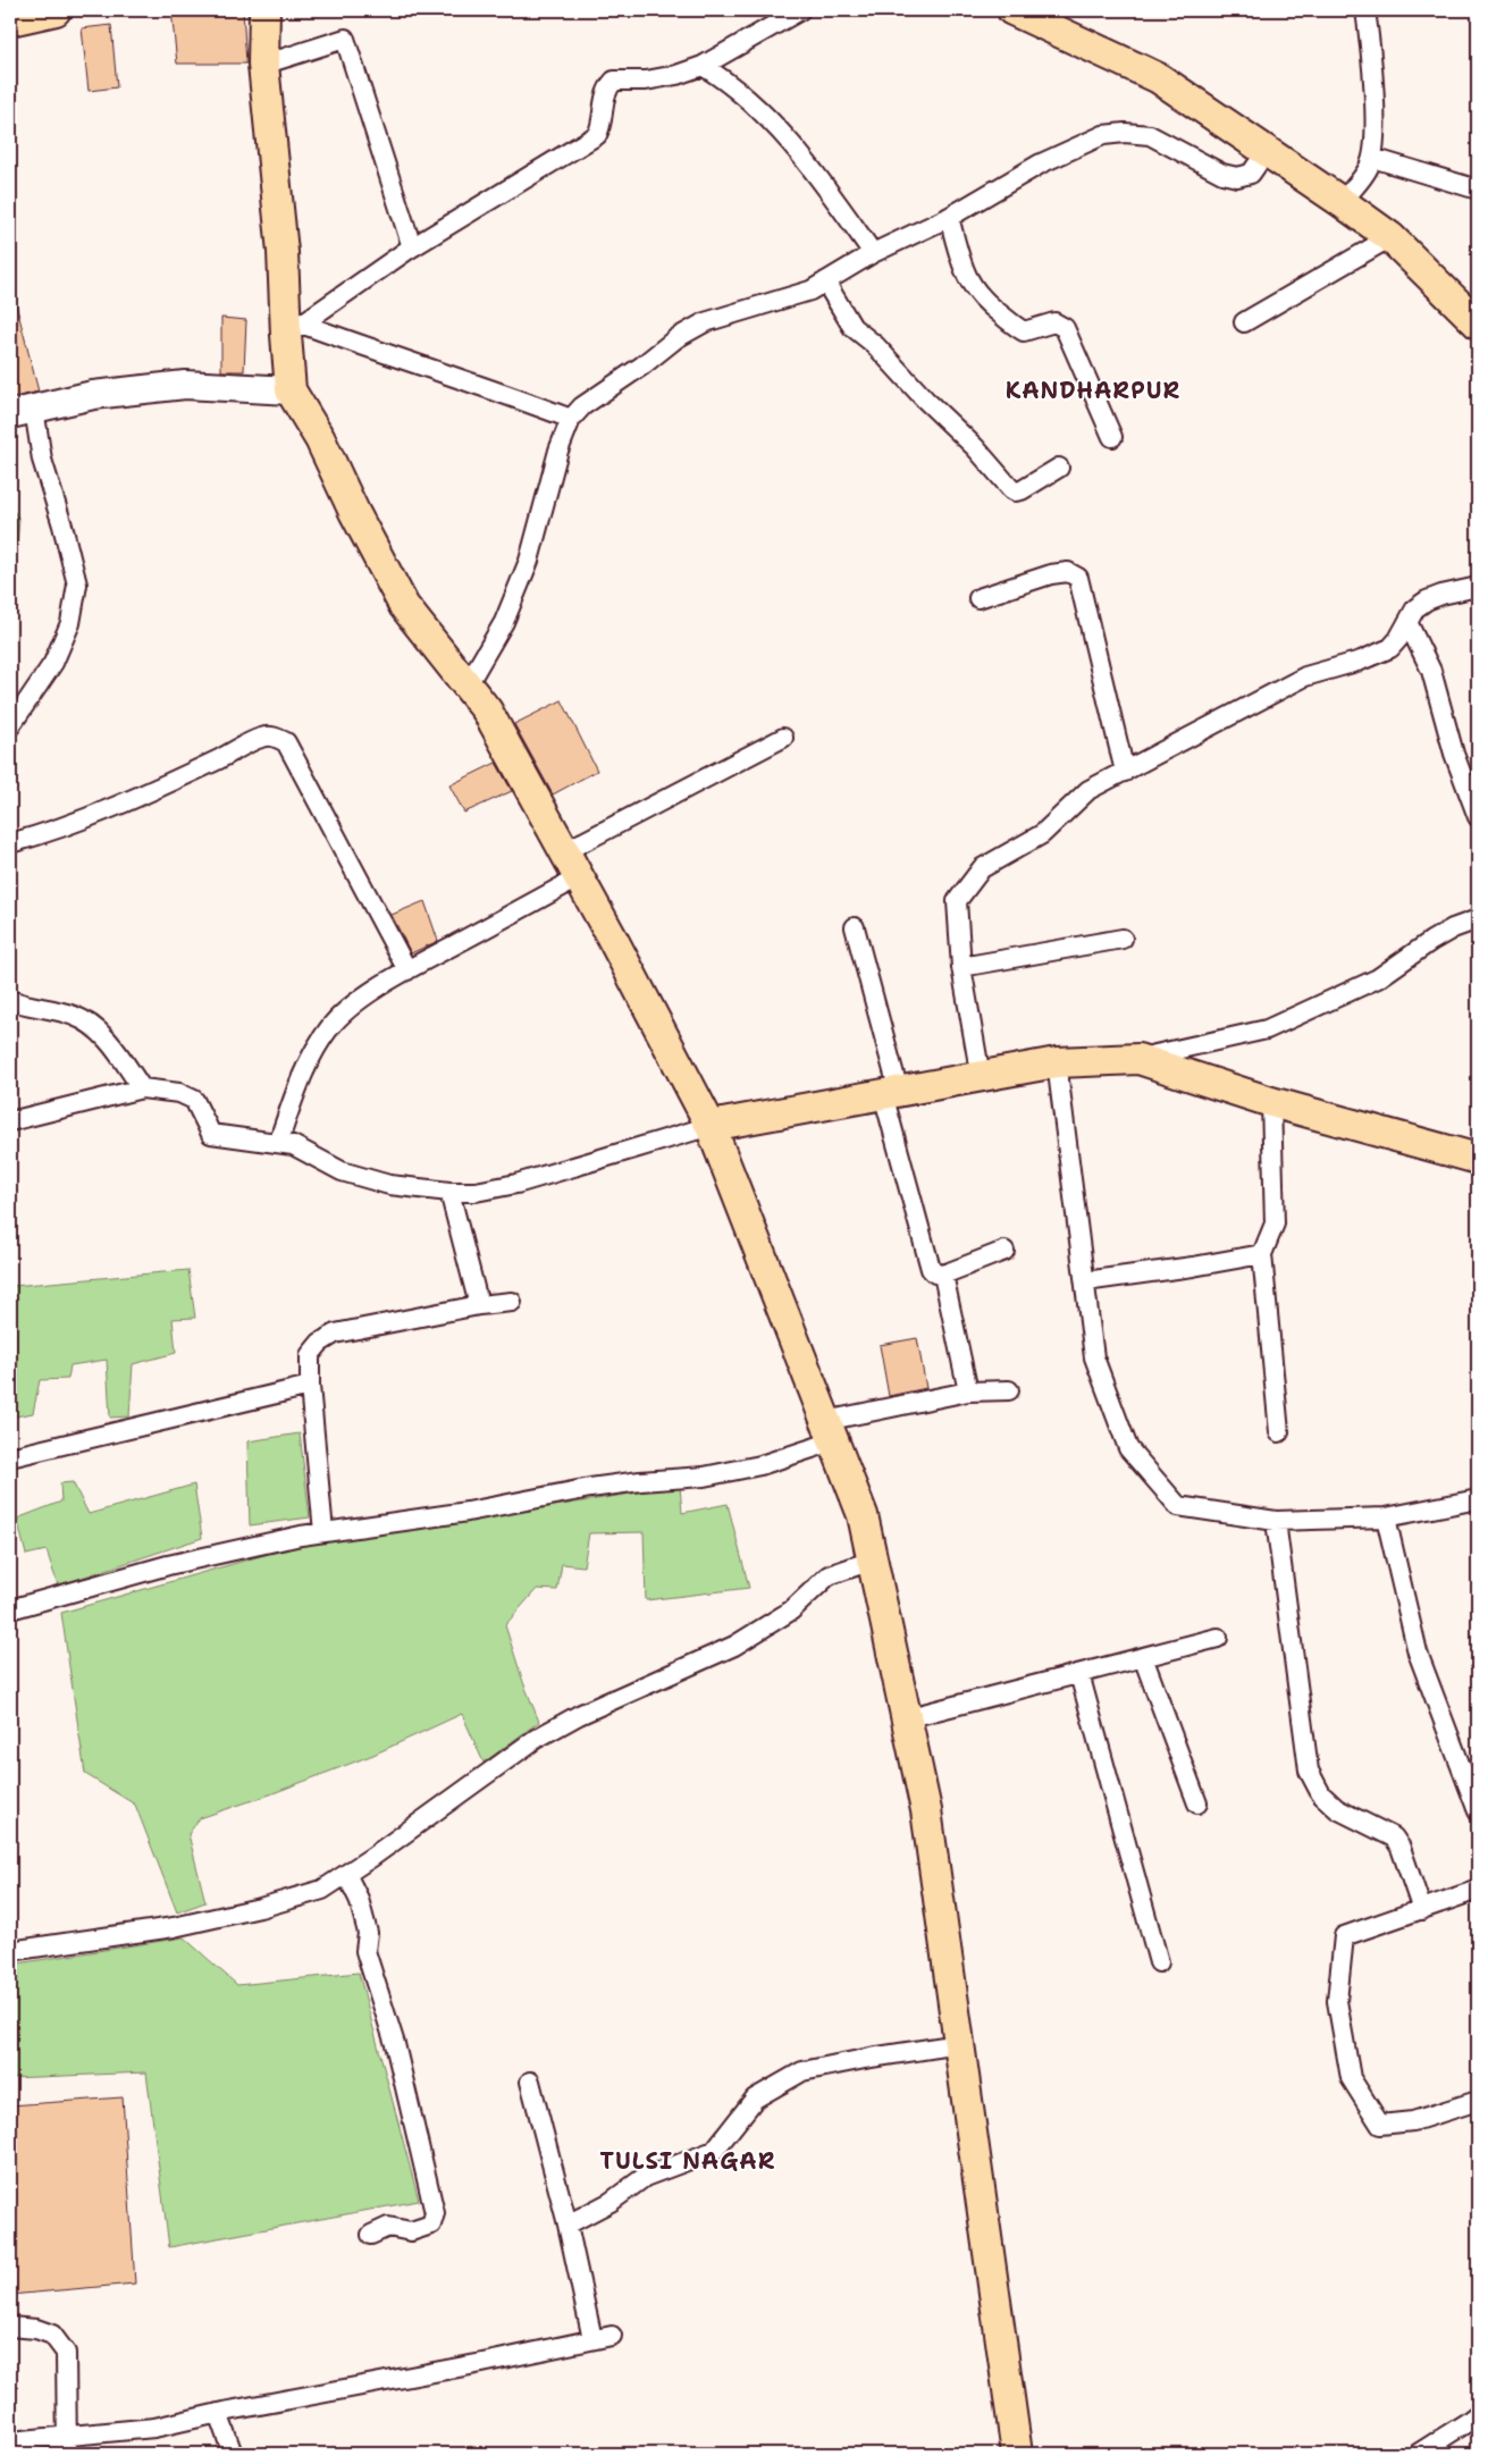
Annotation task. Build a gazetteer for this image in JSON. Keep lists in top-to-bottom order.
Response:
{
  "districts": ["KANDHARPUR", "TULSI NAGAR"]
}
